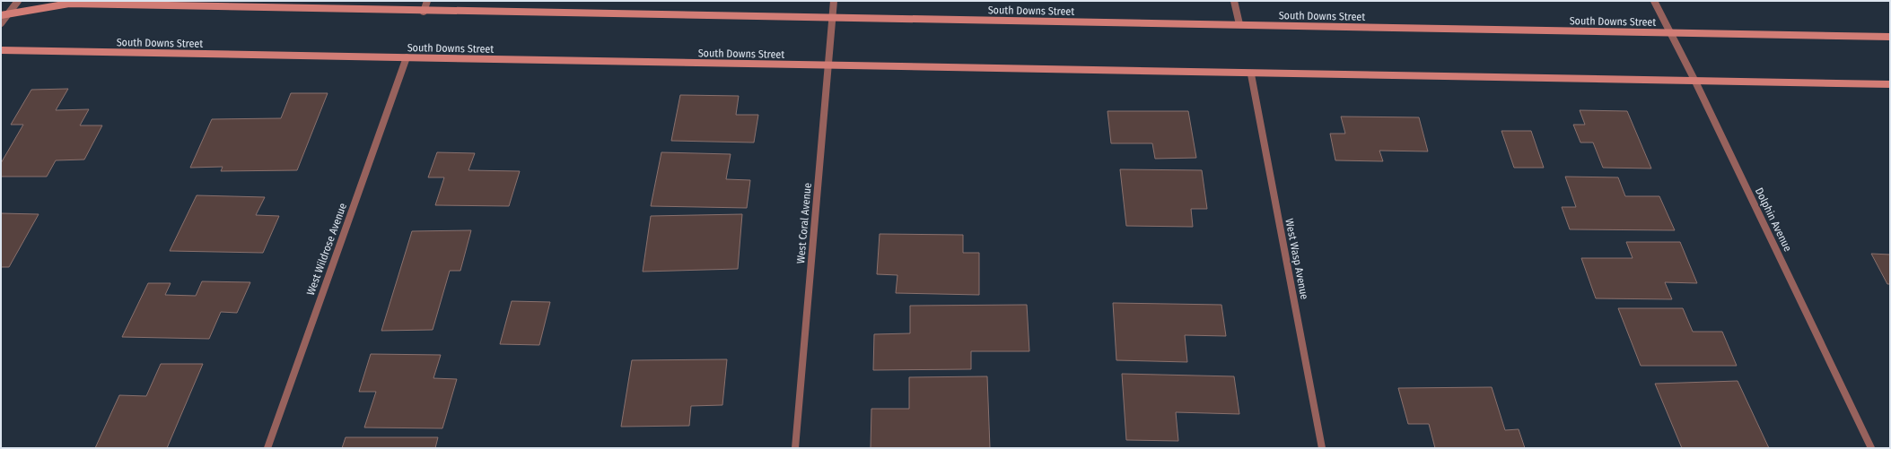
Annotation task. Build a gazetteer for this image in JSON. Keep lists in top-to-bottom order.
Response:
{
  "streets": {
    "main road": ["South Downs Street"],
    "street": [
      "Dolphin Avenue",
      "West Coral Avenue",
      "West Wildrose Avenue",
      "West Wasp Avenue"
    ]
  },
  "crossings": [
    ["South Downs Street", "Dolphin Avenue"],
    ["South Downs Street", "West Coral Avenue"],
    ["South Downs Street", "West Wildrose Avenue"],
    ["South Downs Street", "West Wasp Avenue"]
  ]
}
